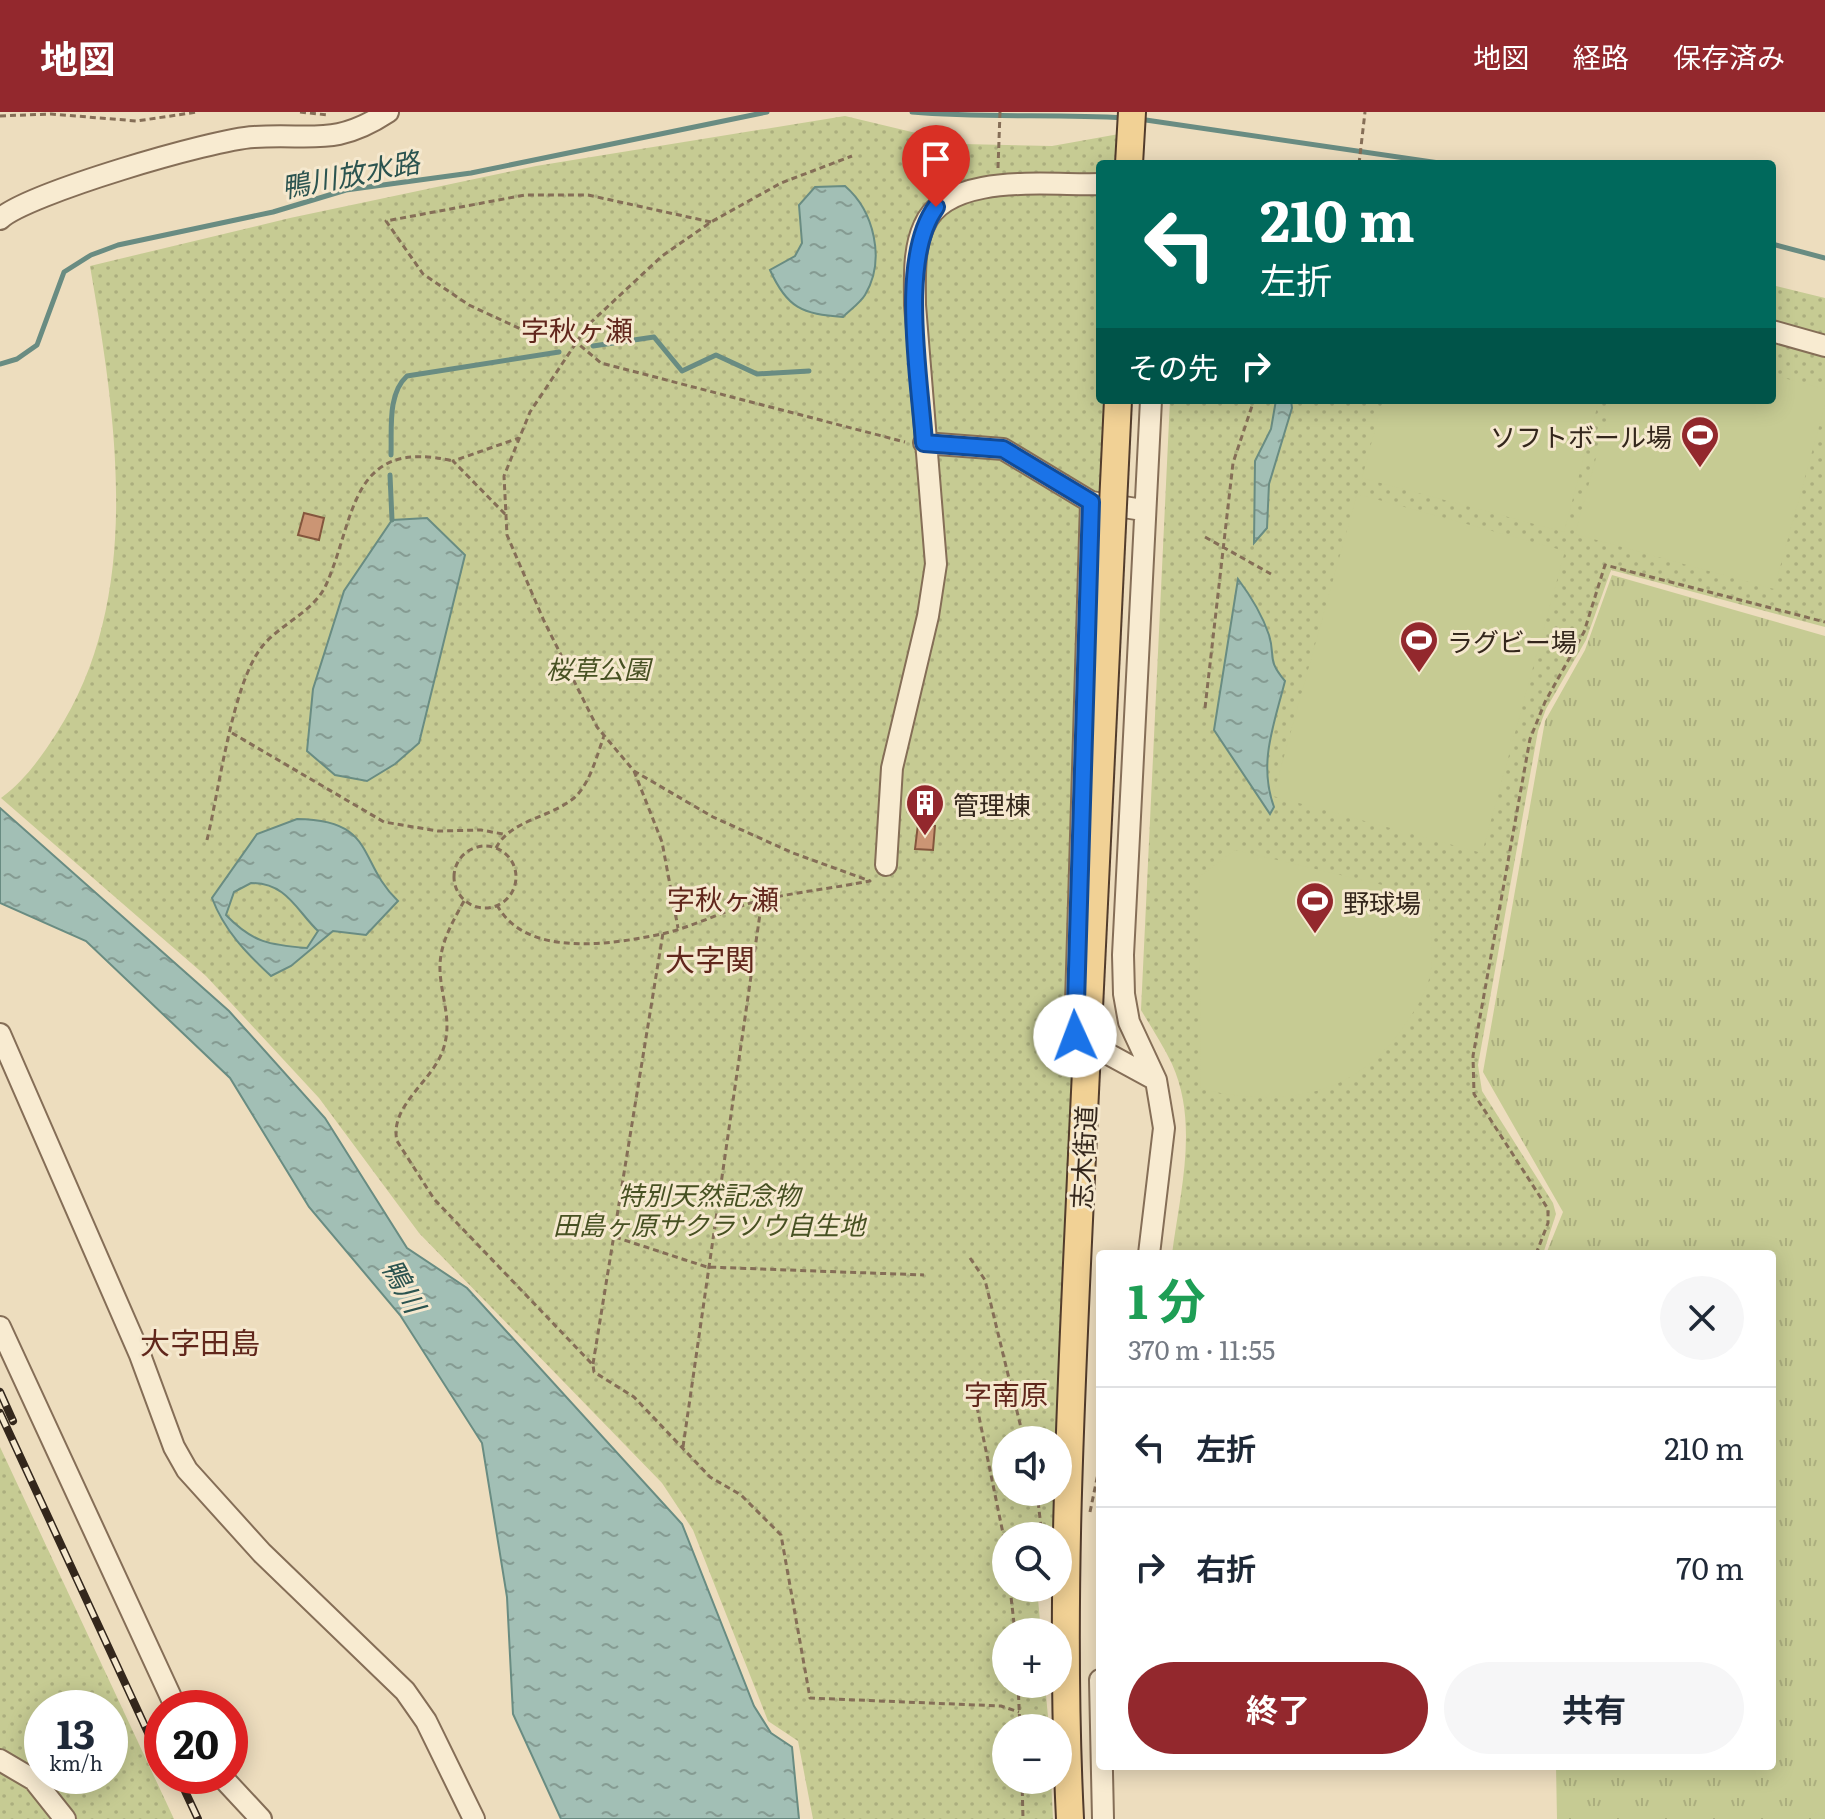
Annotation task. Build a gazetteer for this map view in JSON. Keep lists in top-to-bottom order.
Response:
{
  "streets": {
    "main road": ["志木街道"]
  },
  "districts": [
    "字秋ヶ瀬",
    "字秋ヶ瀬",
    "大字関",
    "大字田島",
    "字南原"
  ],
  "water": ["鴨川放水路", "鴨川"],
  "parks": ["桜草公園", "特別天然記念物 田島ヶ原サクラソウ自生地"],
  "places": {
    "sports": ["ソフトボール場", "ラグビー場", "野球場"],
    "building": ["管理棟"]
  },
  "page": {
    "header": "地図",
    "nav": ["地図", "経路", "保存済み"],
    "turn": ["210 m", "左折"],
    "then": "その先",
    "heading": ["1 分", "370 m · 11:55"],
    "list": [
      {
        "name": "左折",
        "value": "210 m"
      },
      {
        "name": "右折",
        "value": "70 m"
      }
    ],
    "map_buttons": ["+", "−"],
    "buttons": ["終了", "共有"],
    "speed": "13 km/h",
    "limit": "20"
  }
}
